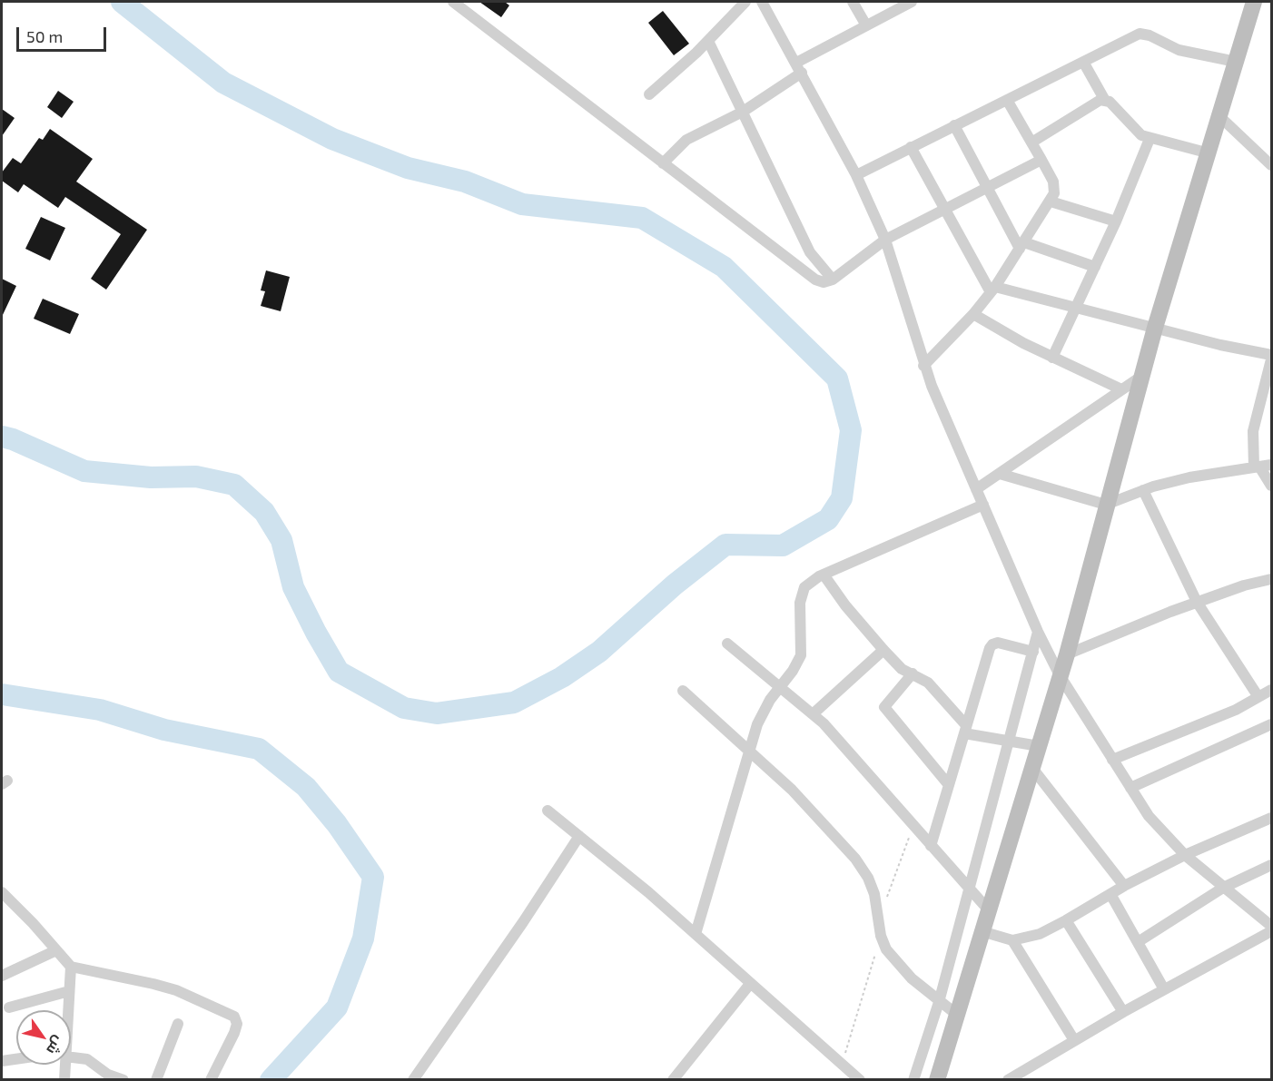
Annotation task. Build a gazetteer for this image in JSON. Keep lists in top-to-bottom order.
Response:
{
  "scale_bar": "50 m",
  "north": "bottom right"
}
